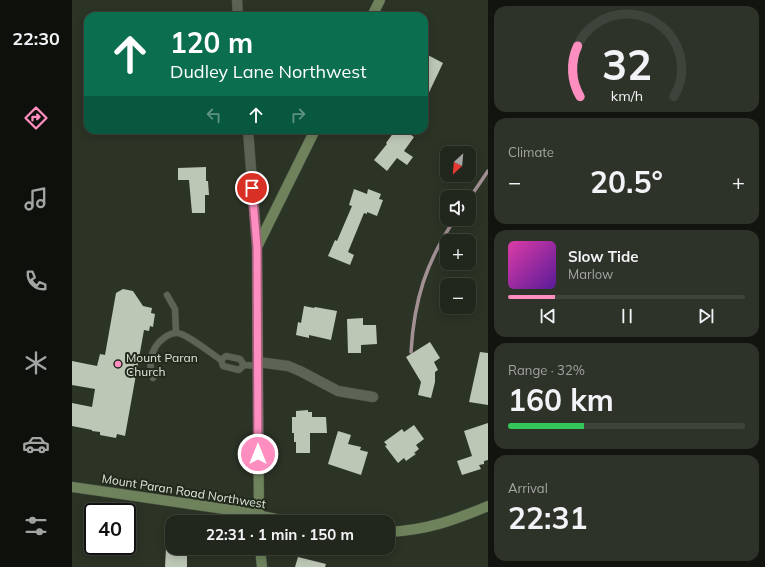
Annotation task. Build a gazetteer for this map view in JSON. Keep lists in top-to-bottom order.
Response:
{
  "streets": {
    "street": ["Mount Paran Road Northwest"]
  },
  "places": ["Mount Paran Church"],
  "north": "bottom left",
  "page": {
    "tabs": "22:30",
    "turn": ["120 m", "Dudley Lane Northwest"],
    "tile": [
      "Climate",
      ["Range · 32%", "160 km"],
      ["Arrival", "22:31"]
    ],
    "map_buttons": ["+", "−"],
    "heat": ["−", "20.5°", "+"],
    "song": ["Slow Tide", "Marlow"],
    "limit": "40",
    "trip": "22:31 · 1 min · 150 m",
    "gauge": ["32", "km/h"]
  }
}
